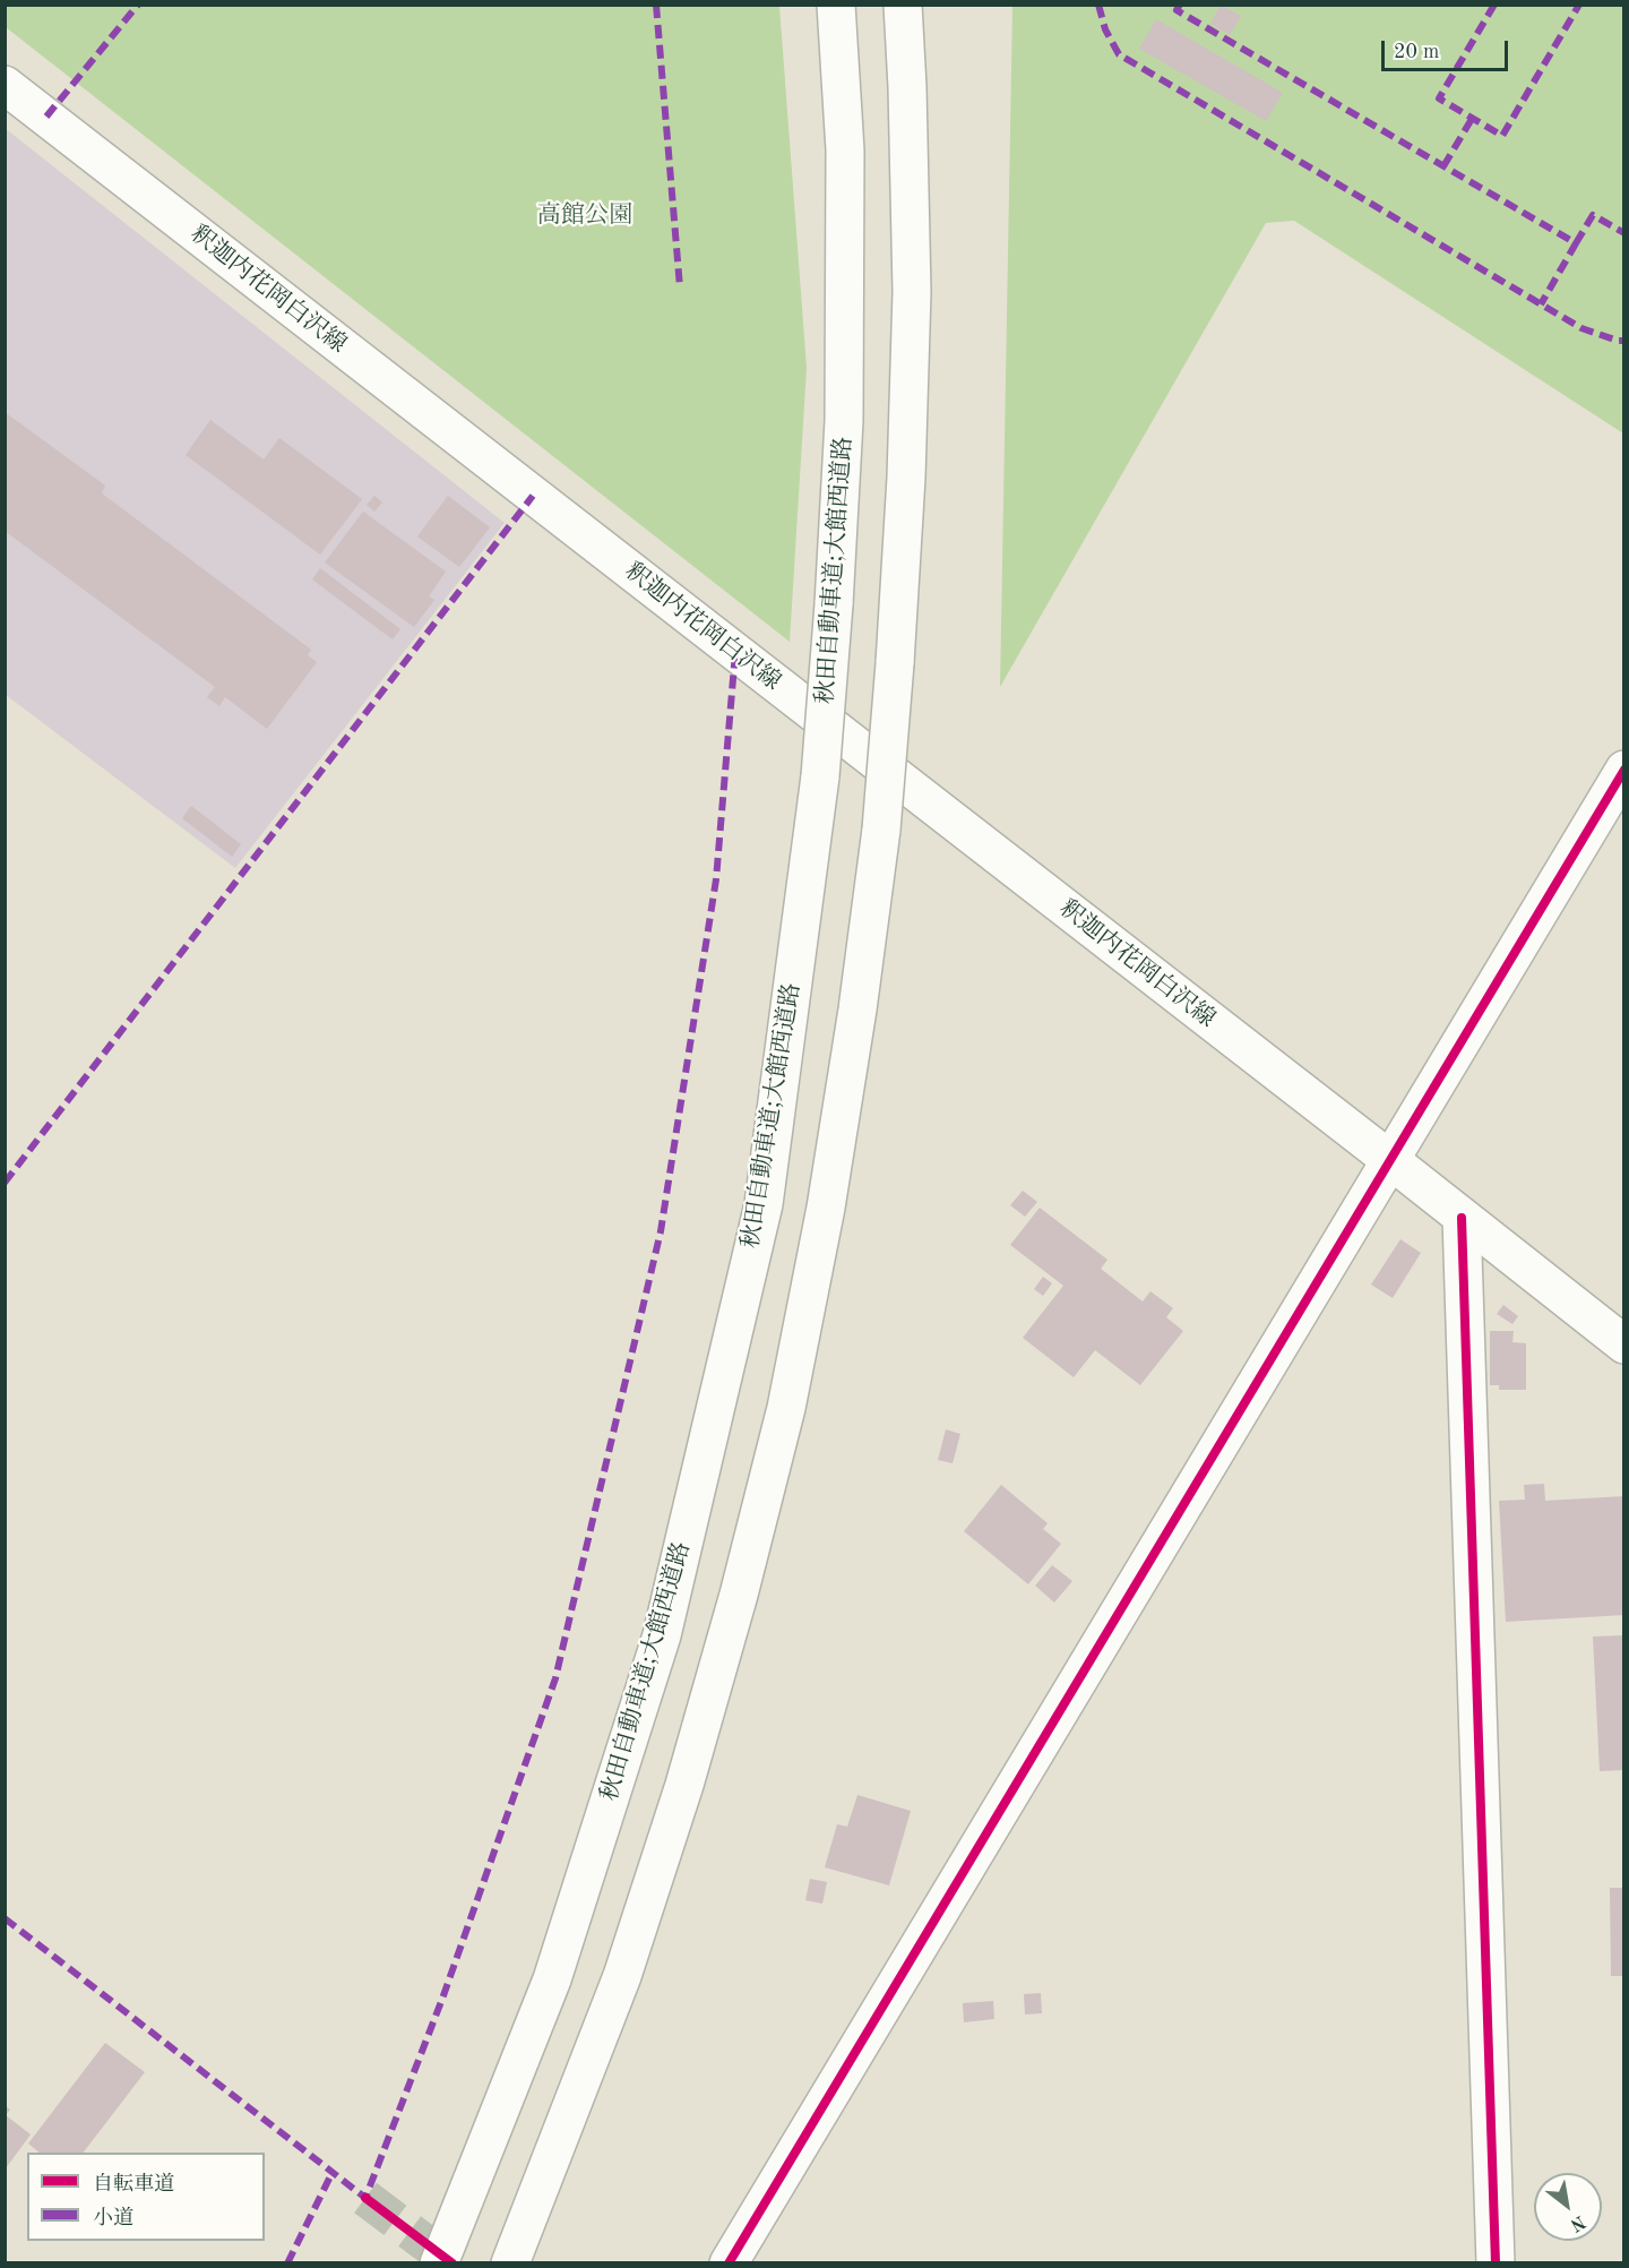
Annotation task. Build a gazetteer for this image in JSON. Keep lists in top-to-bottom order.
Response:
{
  "streets": {
    "main road": ["釈迦内花岡白沢線", "秋田自動車道;大館西道路"]
  },
  "parks": ["高館公園"],
  "legend": ["自転車道", "小道"],
  "scale_bar": "20 m",
  "north": "bottom right"
}
